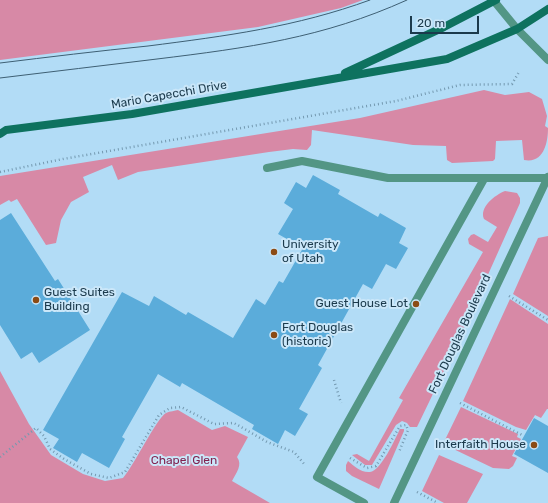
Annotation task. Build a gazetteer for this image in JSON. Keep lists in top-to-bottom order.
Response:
{
  "streets": {
    "main road": ["Mario Capecchi Drive"],
    "street": ["Fort Douglas Boulevard"]
  },
  "parks": ["Chapel Glen"],
  "places": [
    "University of Utah",
    "Guest Suites Building",
    "Guest House Lot",
    "Fort Douglas (historic)",
    "Interfaith House"
  ],
  "scale_bar": "20 m"
}
